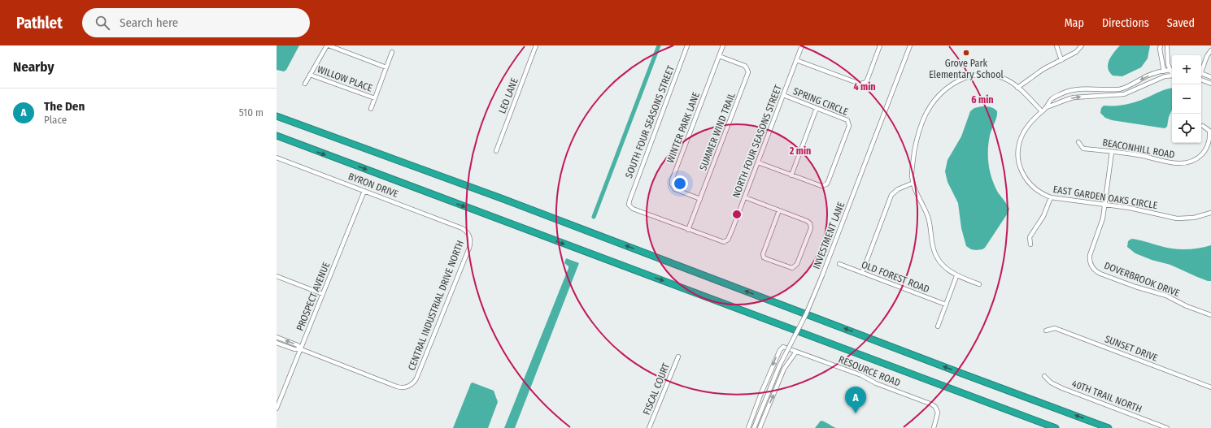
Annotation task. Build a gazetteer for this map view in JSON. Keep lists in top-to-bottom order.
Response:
{
  "streets": {
    "street": [
      "WILLOW PLACE",
      "LEO LANE",
      "SPRING CIRCLE",
      "SOUTH FOUR SEASONS STREET",
      "WINTER PARK LANE",
      "SUMMER WIND TRAIL",
      "NORTH FOUR SEASONS STREET",
      "BEACONHILL ROAD",
      "BYRON DRIVE",
      "EAST GARDEN OAKS CIRCLE",
      "INVESTMENT LANE",
      "OLD FOREST ROAD",
      "DOVERBROOK DRIVE",
      "PROSPECT AVENUE",
      "CENTRAL INDUSTRIAL DRIVE NORTH",
      "SUNSET DRIVE",
      "RESOURCE ROAD",
      "FISCAL COURT",
      "40TH TRAIL NORTH"
    ]
  },
  "crossings": [
    ["SPRING CIRCLE", "NORTH FOUR SEASONS STREET"],
    ["SOUTH FOUR SEASONS STREET", "SUMMER WIND TRAIL"],
    ["SOUTH FOUR SEASONS STREET", "NORTH FOUR SEASONS STREET"],
    ["WINTER PARK LANE", "SUMMER WIND TRAIL"],
    ["SUMMER WIND TRAIL", "NORTH FOUR SEASONS STREET"],
    ["BYRON DRIVE", "PROSPECT AVENUE"],
    ["BYRON DRIVE", "CENTRAL INDUSTRIAL DRIVE NORTH"],
    ["EAST GARDEN OAKS CIRCLE", "DOVERBROOK DRIVE"],
    ["PROSPECT AVENUE", "CENTRAL INDUSTRIAL DRIVE NORTH"]
  ],
  "places": ["Grove Park Elementary School"],
  "page": {
    "header": "Pathlet",
    "search": "Search here",
    "nav": ["Map", "Directions", "Saved"],
    "heading": "Nearby",
    "map_buttons": ["+", "−"],
    "list": [
      {
        "mark": "A",
        "name": "The Den",
        "note": "Place",
        "value": "510 m"
      }
    ],
    "pins": "A"
  },
  "rings": ["4 min", "6 min", "2 min"]
}
